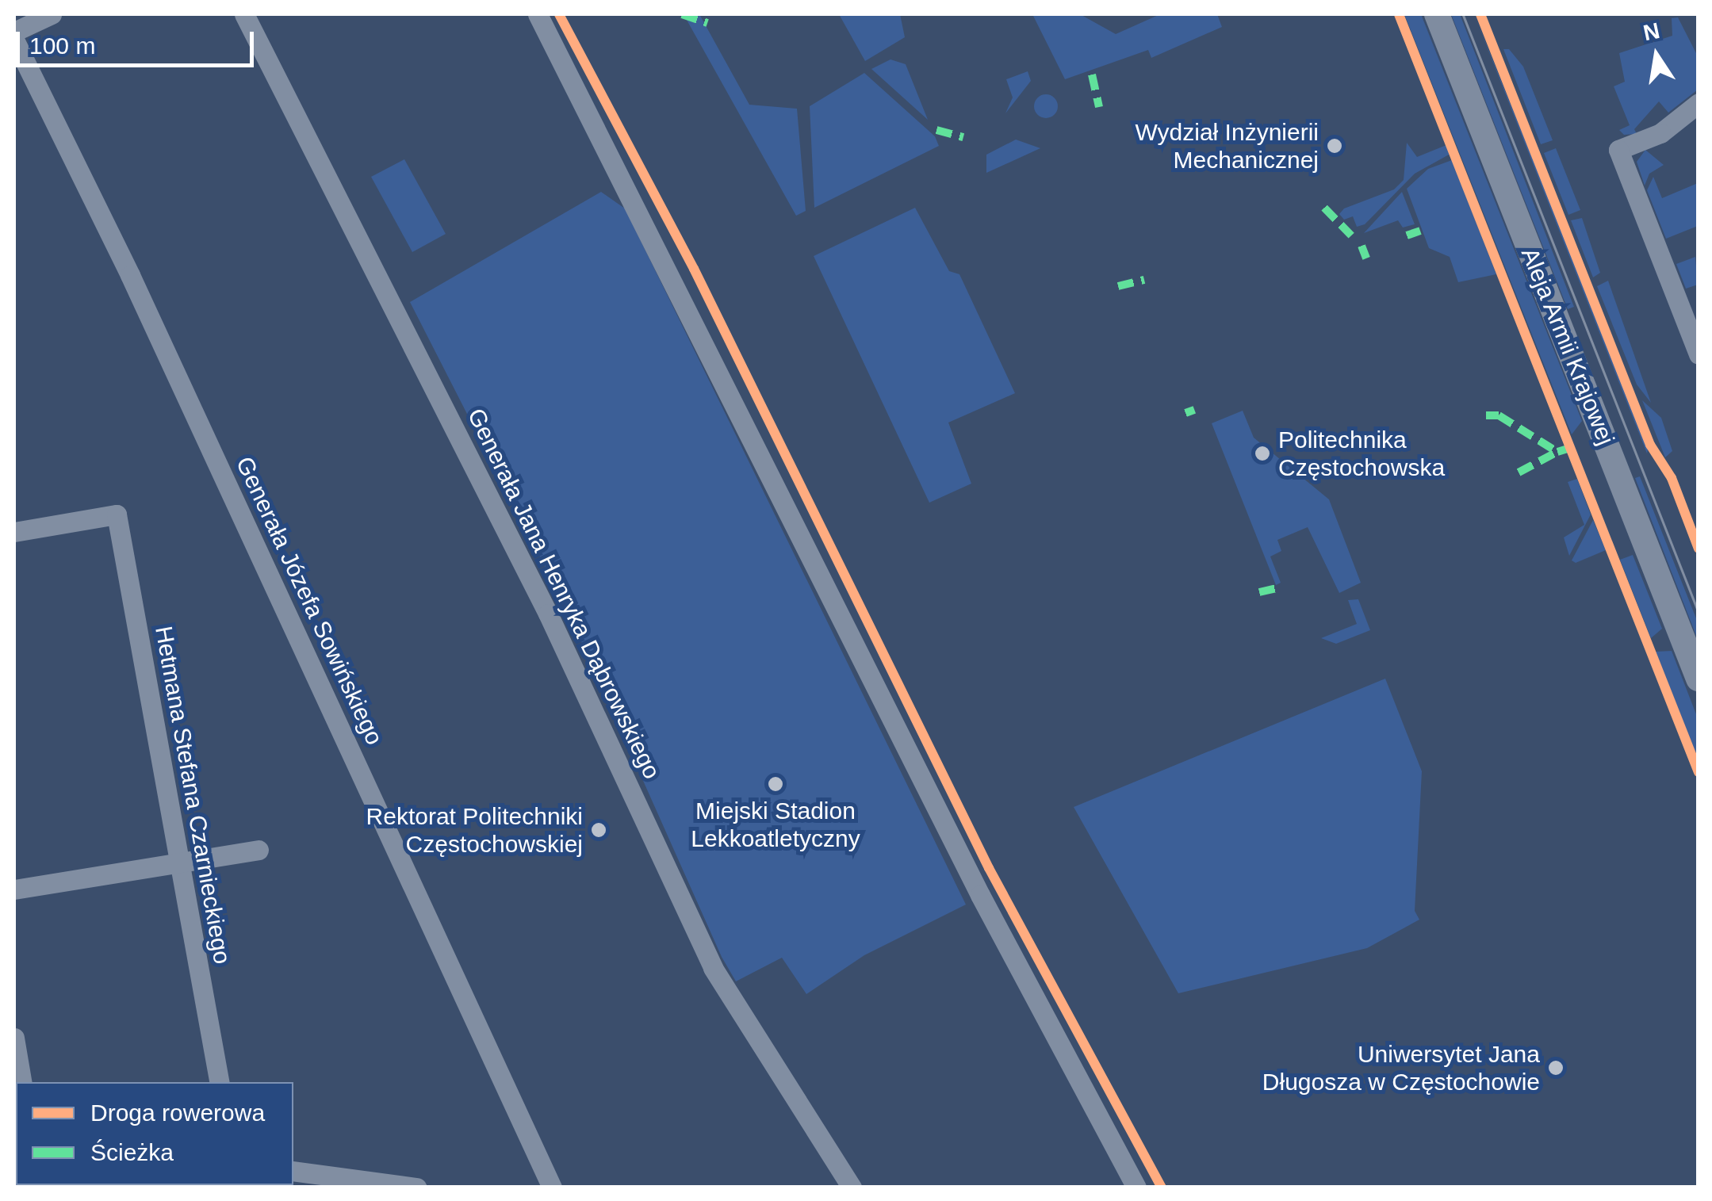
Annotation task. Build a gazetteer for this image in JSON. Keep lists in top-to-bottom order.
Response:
{
  "streets": {
    "main road": ["Aleja Armii Krajowej"],
    "street": ["Generała Jana Henryka Dąbrowskiego", "Generała Józefa Sowińskiego", "Hetmana Stefana Czarnieckiego"]
  },
  "places": [
    "Wydział Inżynierii Mechanicznej",
    "Politechnika Częstochowska",
    "Miejski Stadion Lekkoatletyczny",
    "Rektorat Politechniki Częstochowskiej",
    "Uniwersytet Jana Długosza w Częstochowie"
  ],
  "legend": ["Droga rowerowa", "Ścieżka"],
  "scale_bar": "100 m",
  "north": "top"
}
